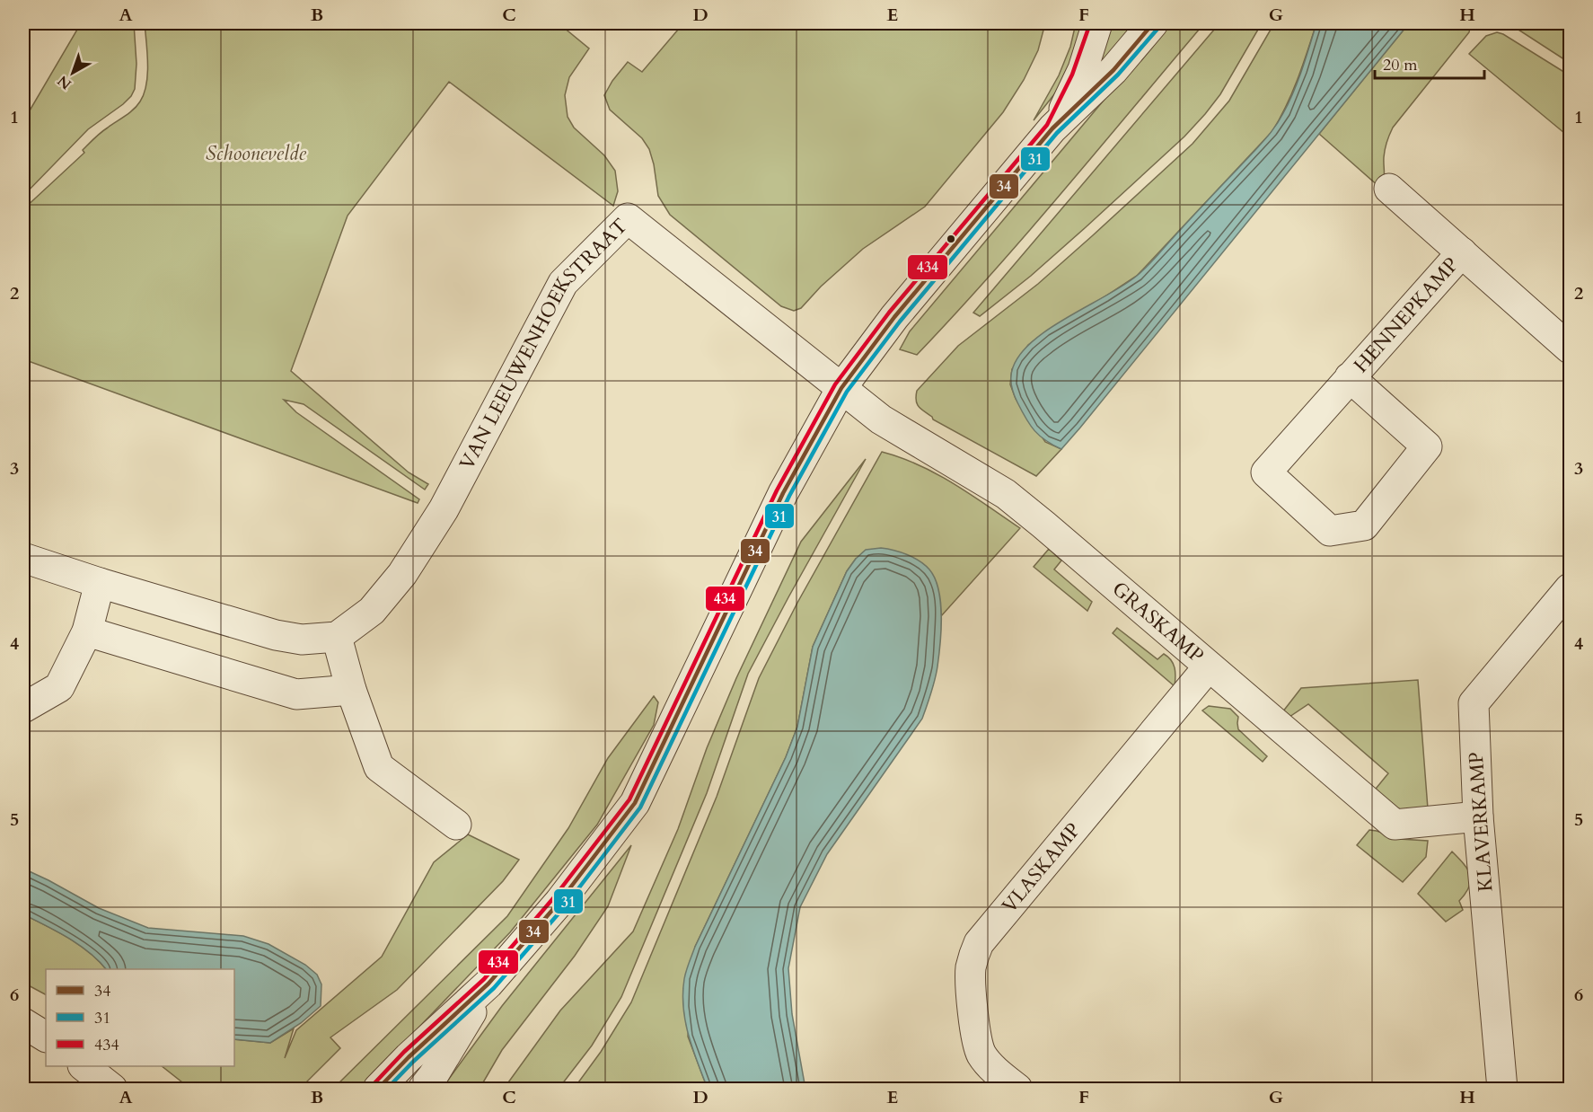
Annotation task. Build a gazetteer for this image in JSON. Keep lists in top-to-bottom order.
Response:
{
  "streets": {
    "street": [
      "HENNEPKAMP",
      "VAN LEEUWENHOEKSTRAAT",
      "GRASKAMP",
      "KLAVERKAMP",
      "VLASKAMP"
    ]
  },
  "crossings": [
    ["VAN LEEUWENHOEKSTRAAT", "GRASKAMP"],
    ["GRASKAMP", "KLAVERKAMP"],
    ["GRASKAMP", "VLASKAMP"]
  ],
  "parks": ["Schoonevelde"],
  "lines": ["transit line 34", "transit line 434", "transit line 31"],
  "legend": ["34", "31", "434"],
  "scale_bar": "20 m",
  "north": "bottom left",
  "grid": {
    "columns": [
      "A",
      "B",
      "C",
      "D",
      "E",
      "F",
      "G",
      "H"
    ],
    "rows": [
      "1",
      "2",
      "3",
      "4",
      "5",
      "6"
    ]
  }
}
